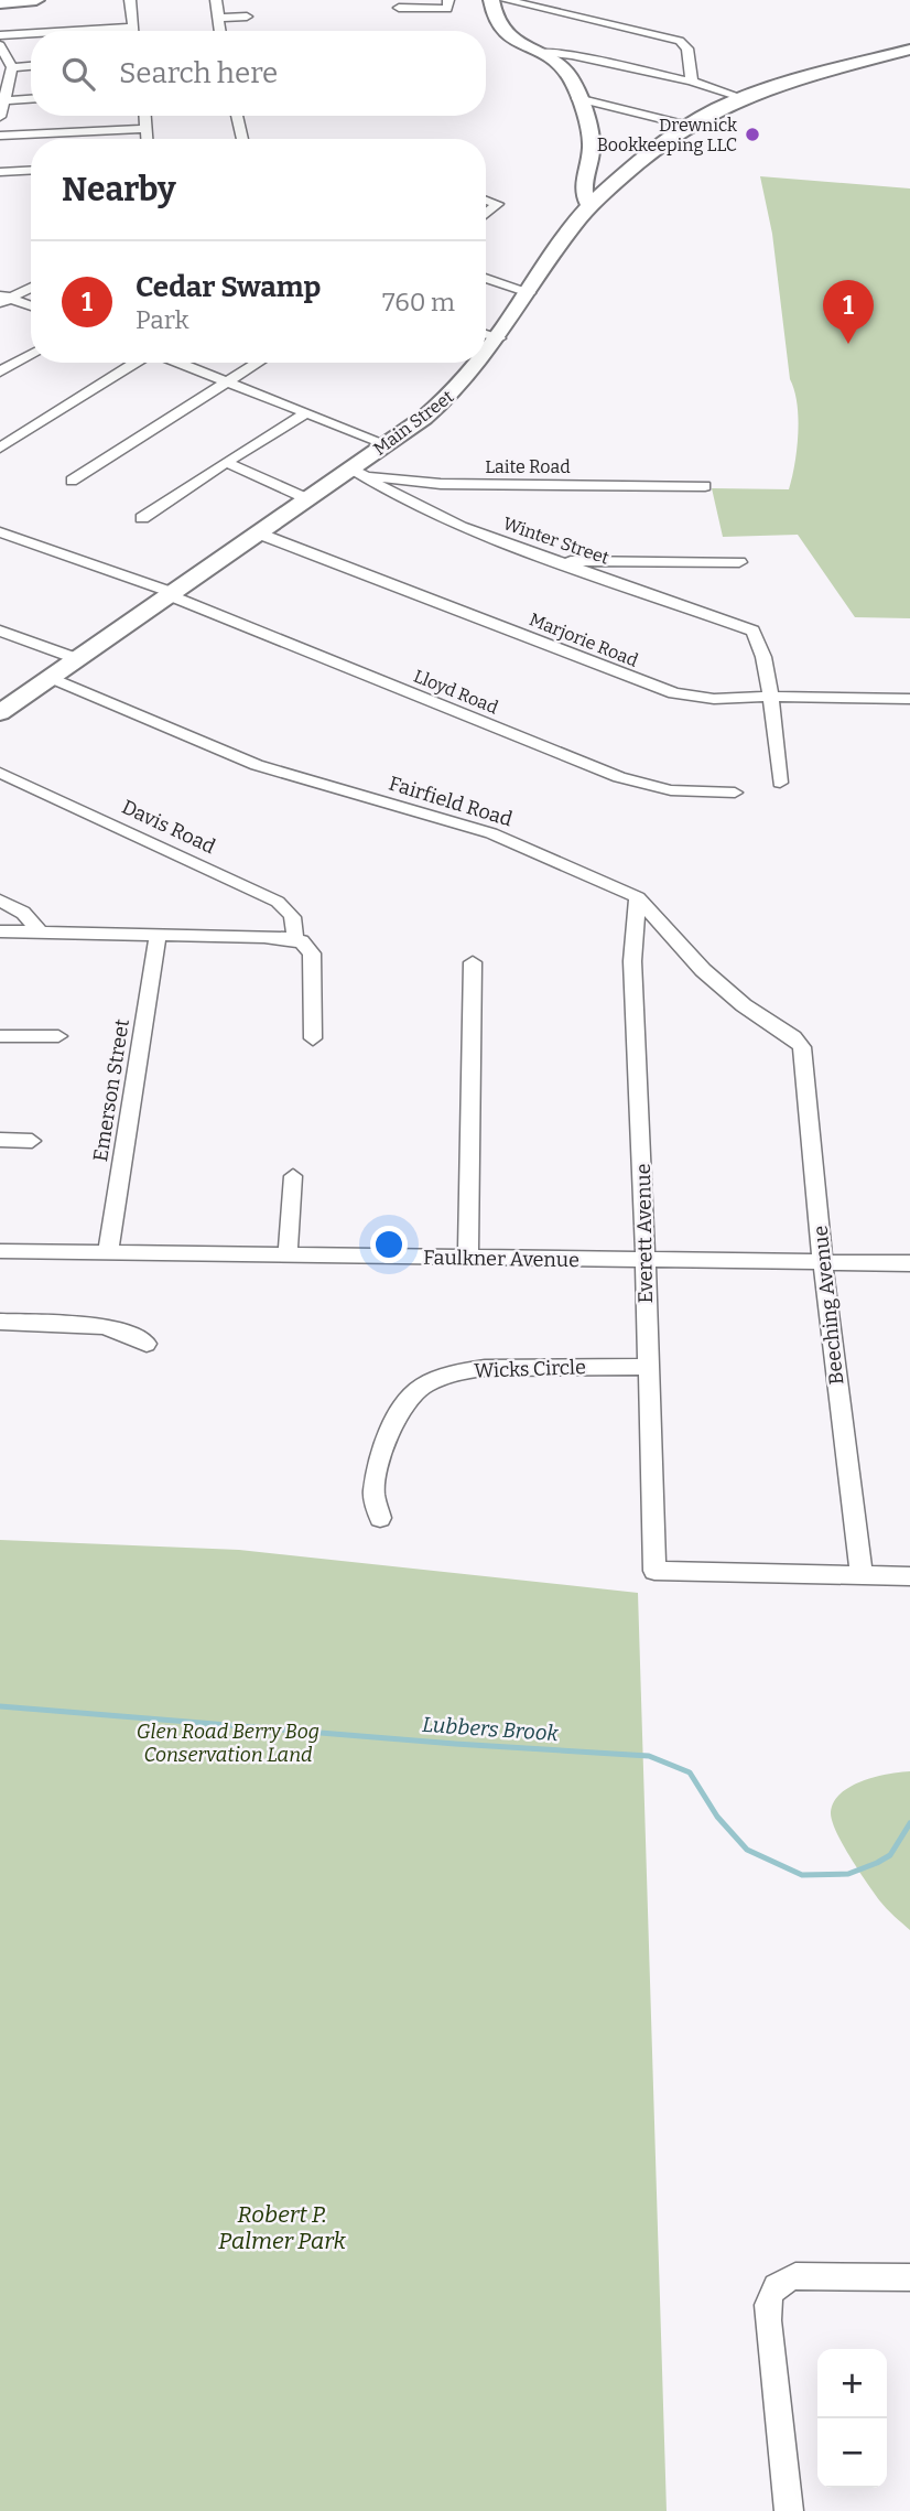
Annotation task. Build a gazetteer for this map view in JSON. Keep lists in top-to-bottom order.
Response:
{
  "streets": {
    "main road": ["Main Street"],
    "street": [
      "Laite Road",
      "Winter Street",
      "Marjorie Road",
      "Lloyd Road",
      "Fairfield Road",
      "Davis Road",
      "Emerson Street",
      "Everett Avenue",
      "Faulkner Avenue",
      "Beeching Avenue",
      "Wicks Circle"
    ]
  },
  "crossings": [
    ["Main Street", "Laite Road"],
    ["Main Street", "Winter Street"],
    ["Main Street", "Marjorie Road"],
    ["Main Street", "Lloyd Road"],
    ["Main Street", "Fairfield Road"],
    ["Laite Road", "Winter Street"],
    ["Winter Street", "Marjorie Road"],
    ["Fairfield Road", "Everett Avenue"],
    ["Fairfield Road", "Beeching Avenue"],
    ["Emerson Street", "Faulkner Avenue"],
    ["Everett Avenue", "Faulkner Avenue"],
    ["Everett Avenue", "Beeching Avenue"],
    ["Everett Avenue", "Wicks Circle"],
    ["Faulkner Avenue", "Beeching Avenue"]
  ],
  "water": ["Lubbers Brook"],
  "parks": ["Glen Road Berry Bog Conservation Land", "Robert P. Palmer Park"],
  "places": ["Drewnick Bookkeeping LLC"],
  "page": {
    "search": "Search here",
    "heading": "Nearby",
    "list": [
      {
        "mark": "1",
        "name": "Cedar Swamp",
        "note": "Park",
        "value": "760 m"
      }
    ],
    "pins": "1",
    "map_buttons": ["+", "−"]
  }
}
